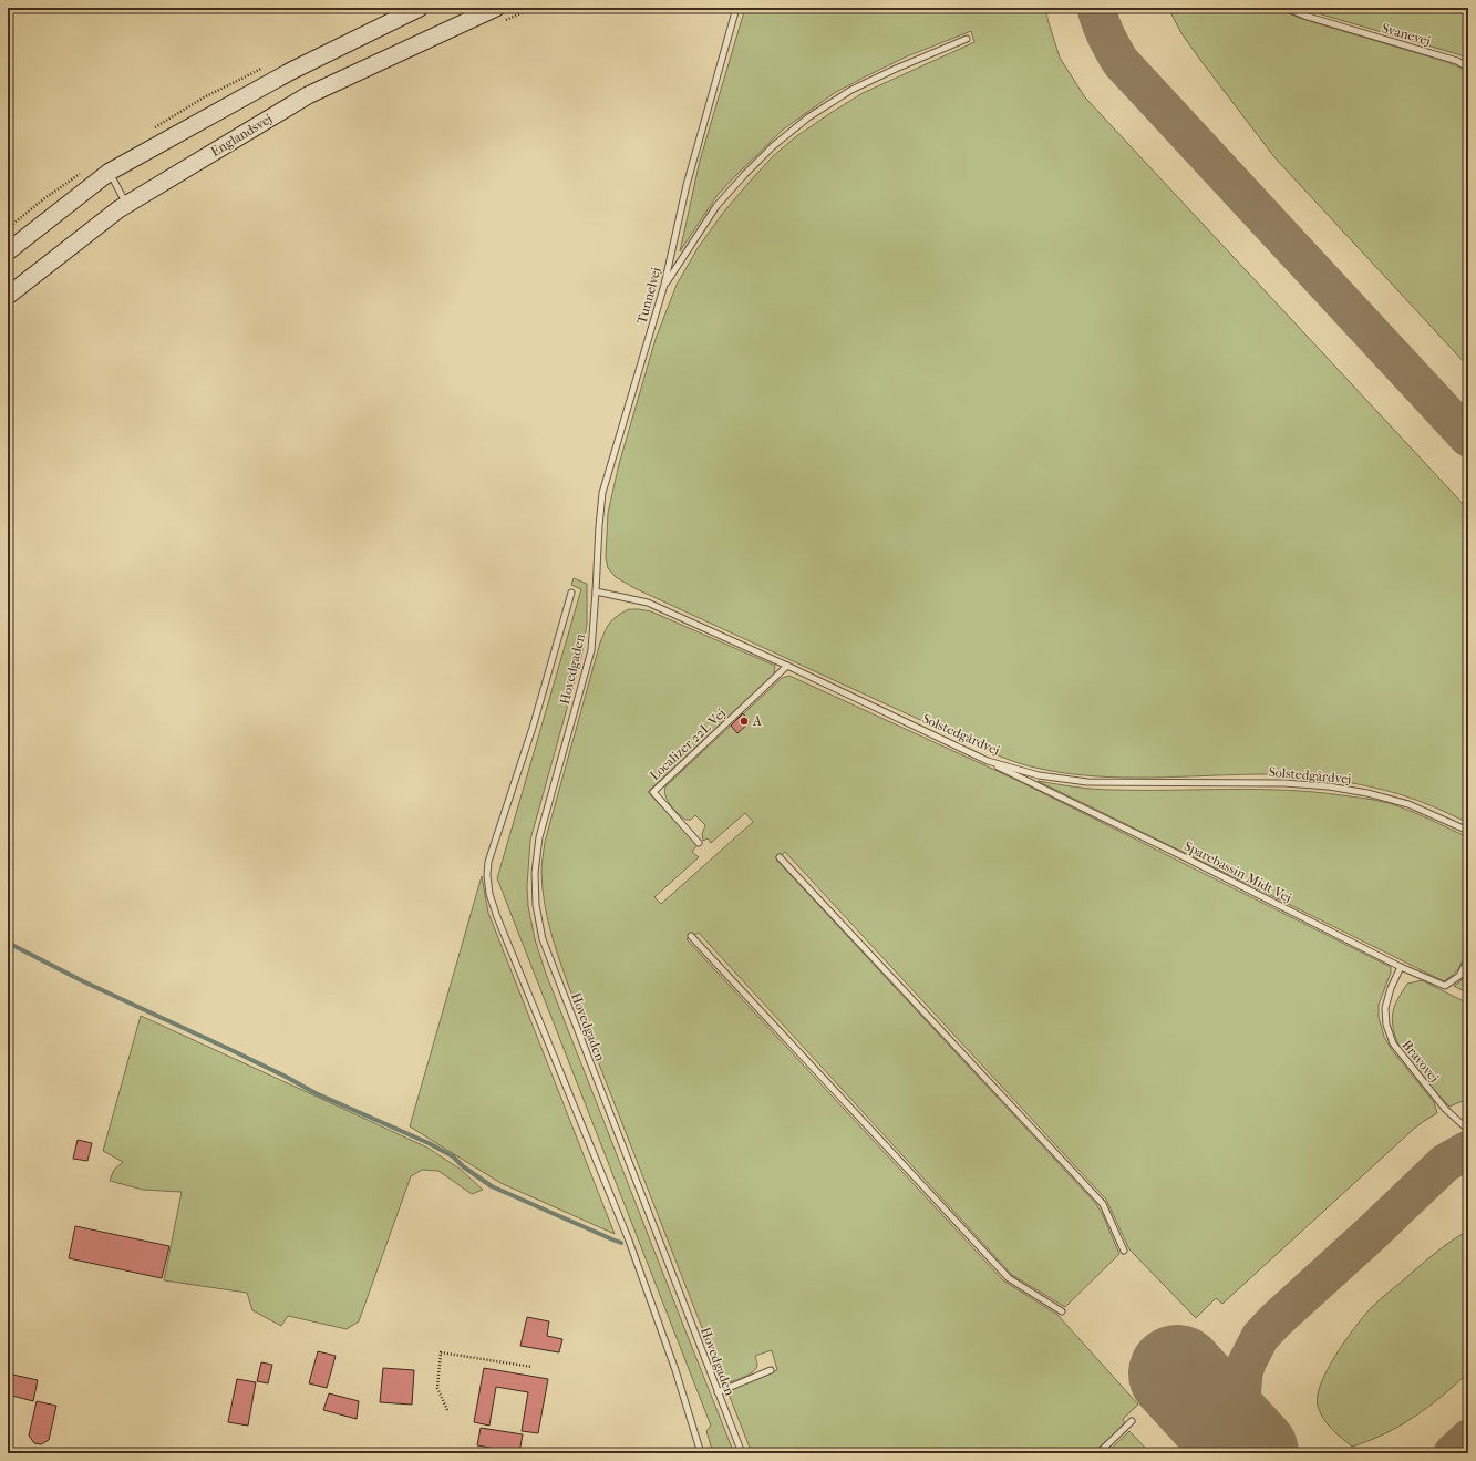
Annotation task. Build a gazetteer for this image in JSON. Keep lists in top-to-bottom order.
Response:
{
  "streets": {
    "main road": ["Englandsvej"],
    "lane": [
      "Svanevej",
      "Tunnelvej",
      "Hovedgaden",
      "Solstedgårdvej",
      "Localizer 22L Vej",
      "Sparebassin Midt Vej",
      "Bravovej"
    ]
  },
  "crossings": [
    ["Tunnelvej", "Hovedgaden"],
    ["Tunnelvej", "Solstedgårdvej"],
    ["Hovedgaden", "Solstedgårdvej"],
    ["Solstedgårdvej", "Localizer 22L Vej"],
    ["Solstedgårdvej", "Sparebassin Midt Vej"],
    ["Sparebassin Midt Vej", "Bravovej"]
  ],
  "places": ["A"]
}
